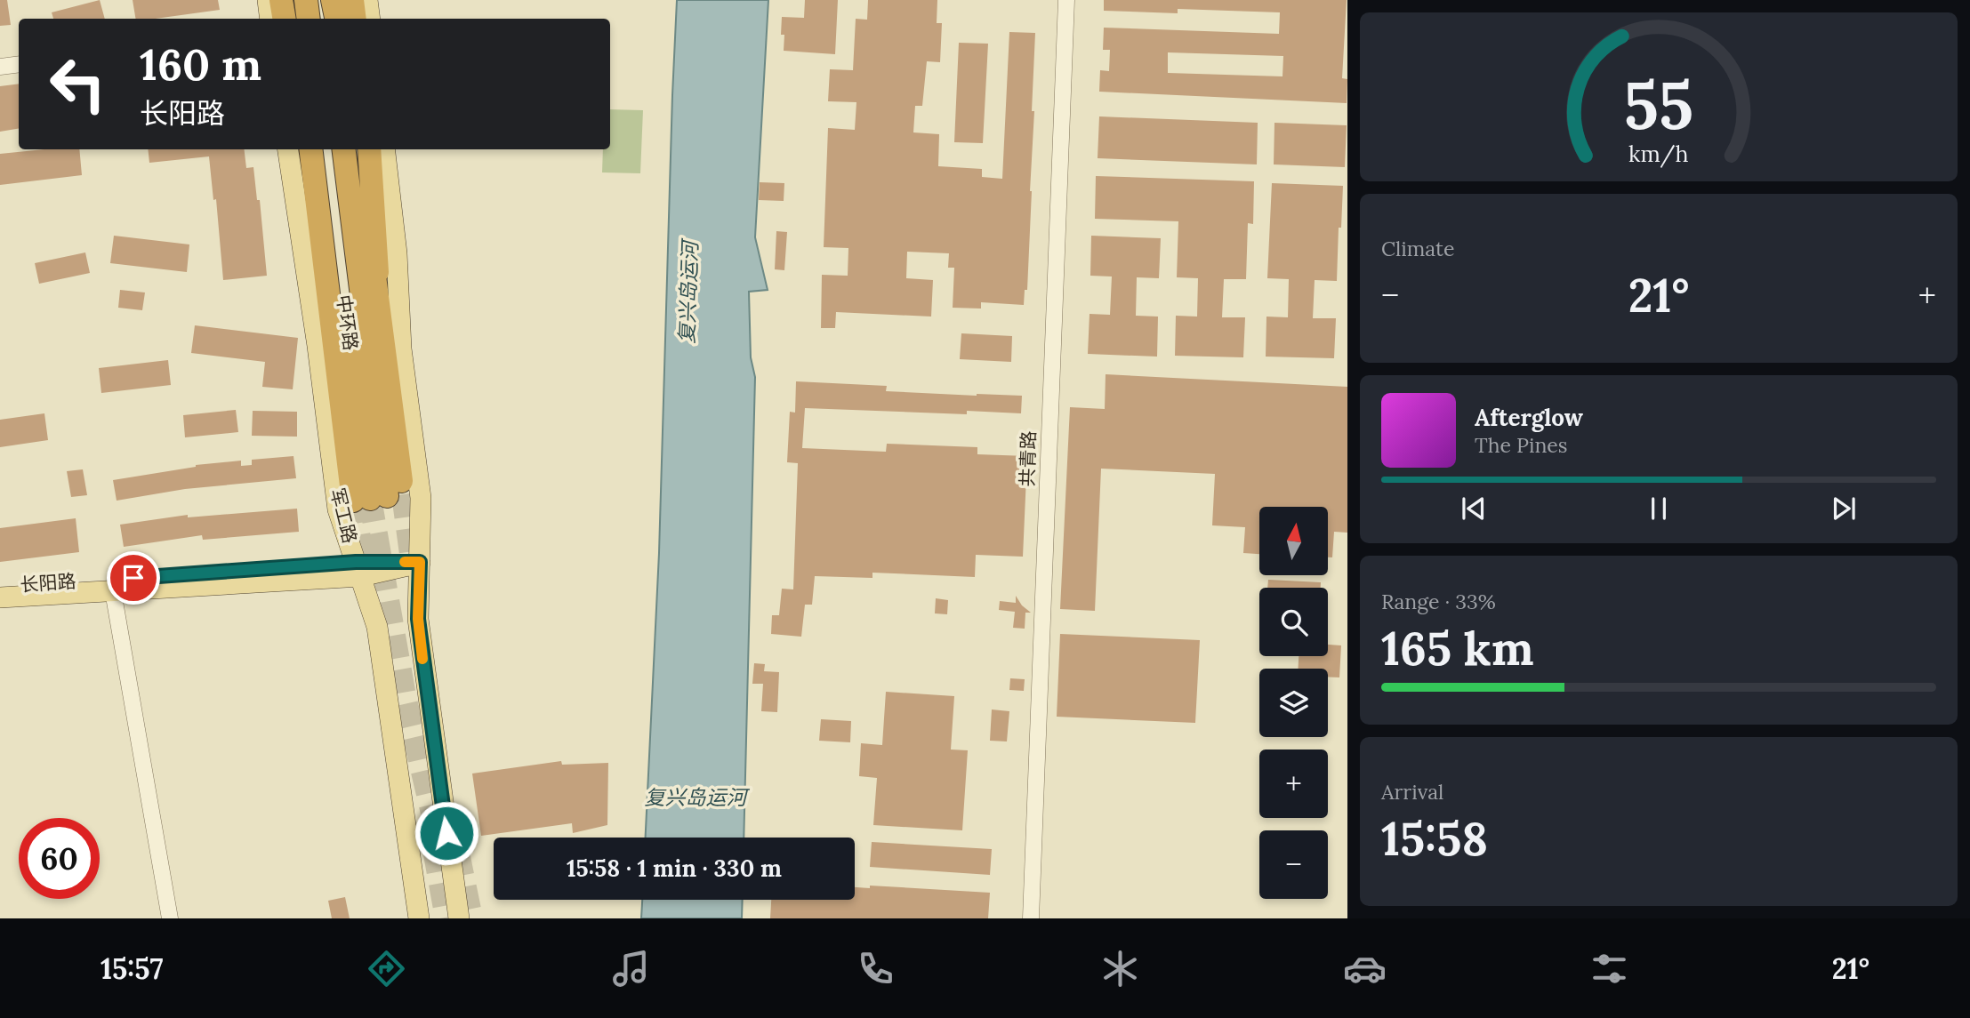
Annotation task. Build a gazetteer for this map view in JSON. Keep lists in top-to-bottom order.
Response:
{
  "streets": {
    "highway": ["中环路"],
    "main road": ["军工路", "长阳路"],
    "street": ["共青路"]
  },
  "crossings": [
    ["军工路", "长阳路"]
  ],
  "water": ["复兴岛运河"],
  "north": "top",
  "page": {
    "turn": ["160 m", "长阳路"],
    "tile": [
      "Climate",
      ["Range · 33%", "165 km"],
      ["Arrival", "15:58"]
    ],
    "heat": ["−", "21°", "+"],
    "song": ["Afterglow", "The Pines"],
    "map_buttons": ["+", "−"],
    "limit": "60",
    "trip": "15:58 · 1 min · 330 m",
    "tabs": ["15:57", "21°"],
    "gauge": ["55", "km/h"]
  }
}
